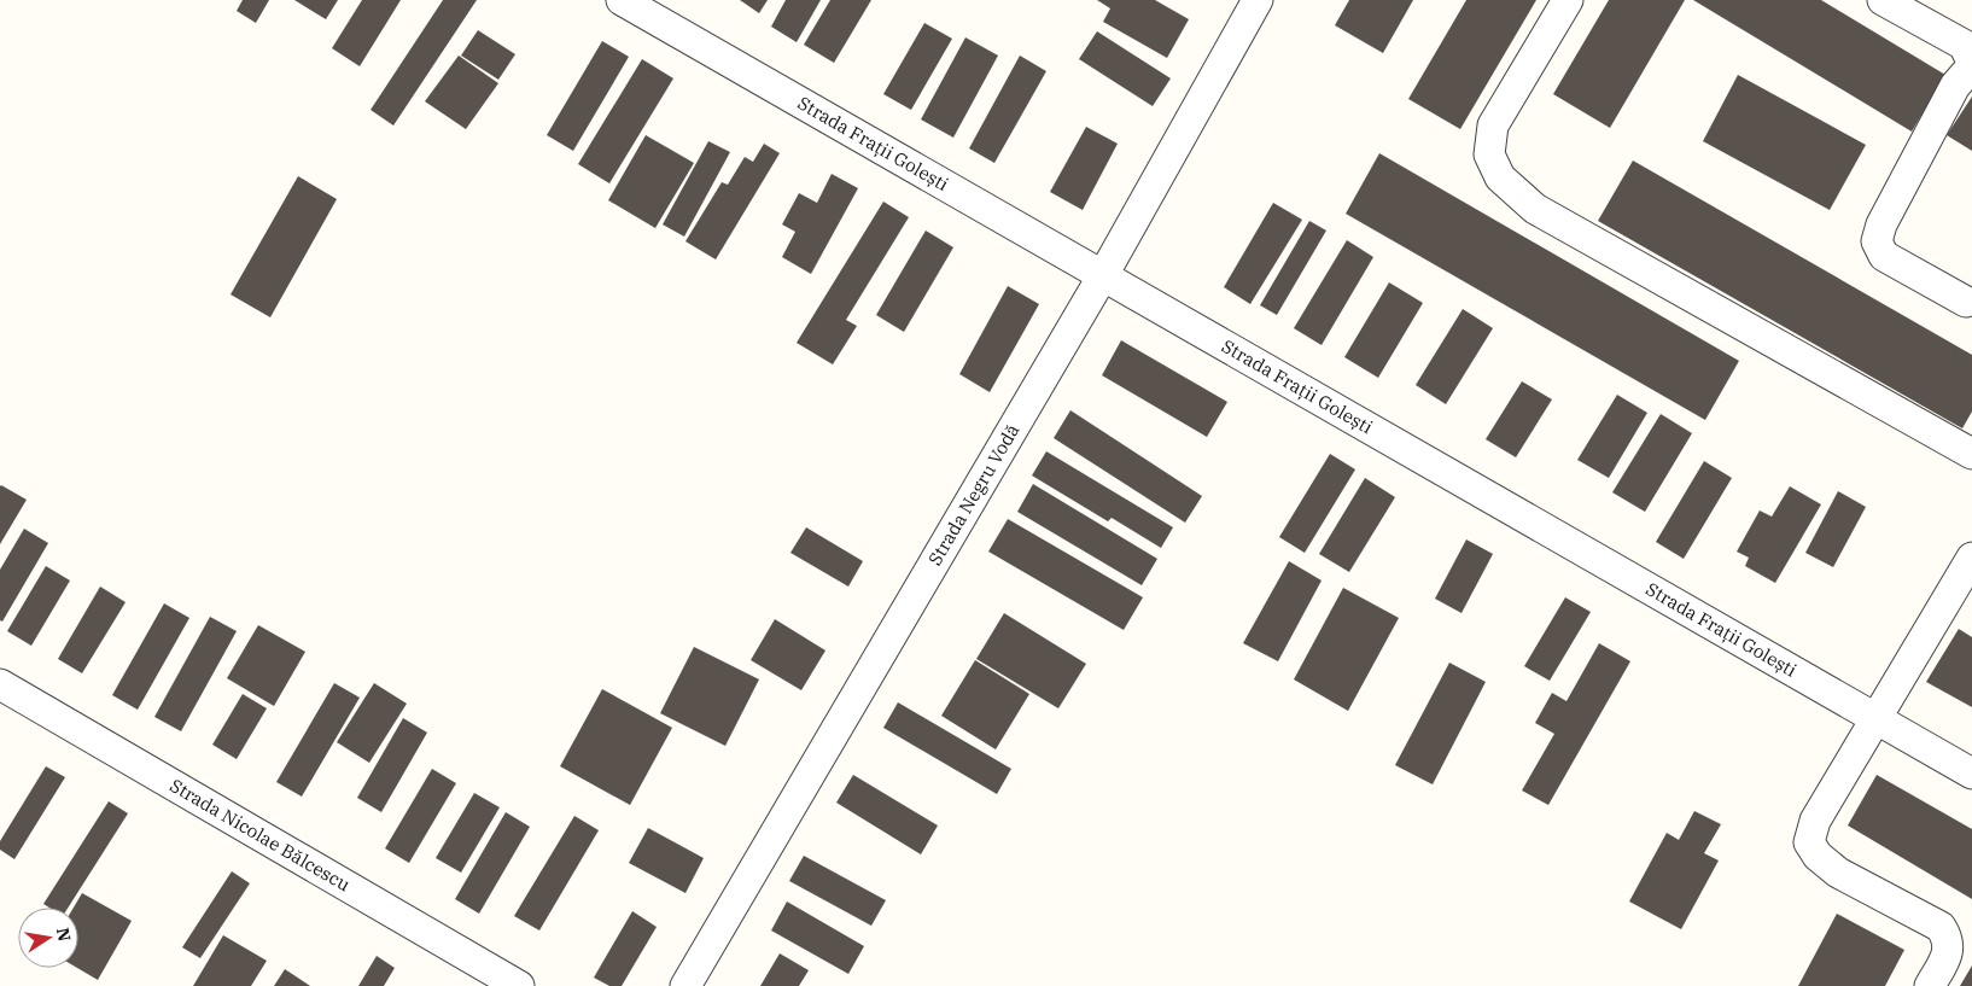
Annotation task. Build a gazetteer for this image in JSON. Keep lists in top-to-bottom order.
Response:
{
  "streets": {
    "street": ["Strada Frații Golești", "Strada Negru Vodă", "Strada Nicolae Bălcescu"]
  },
  "crossings": [
    ["Strada Frații Golești", "Strada Negru Vodă"]
  ],
  "north": "right"
}
